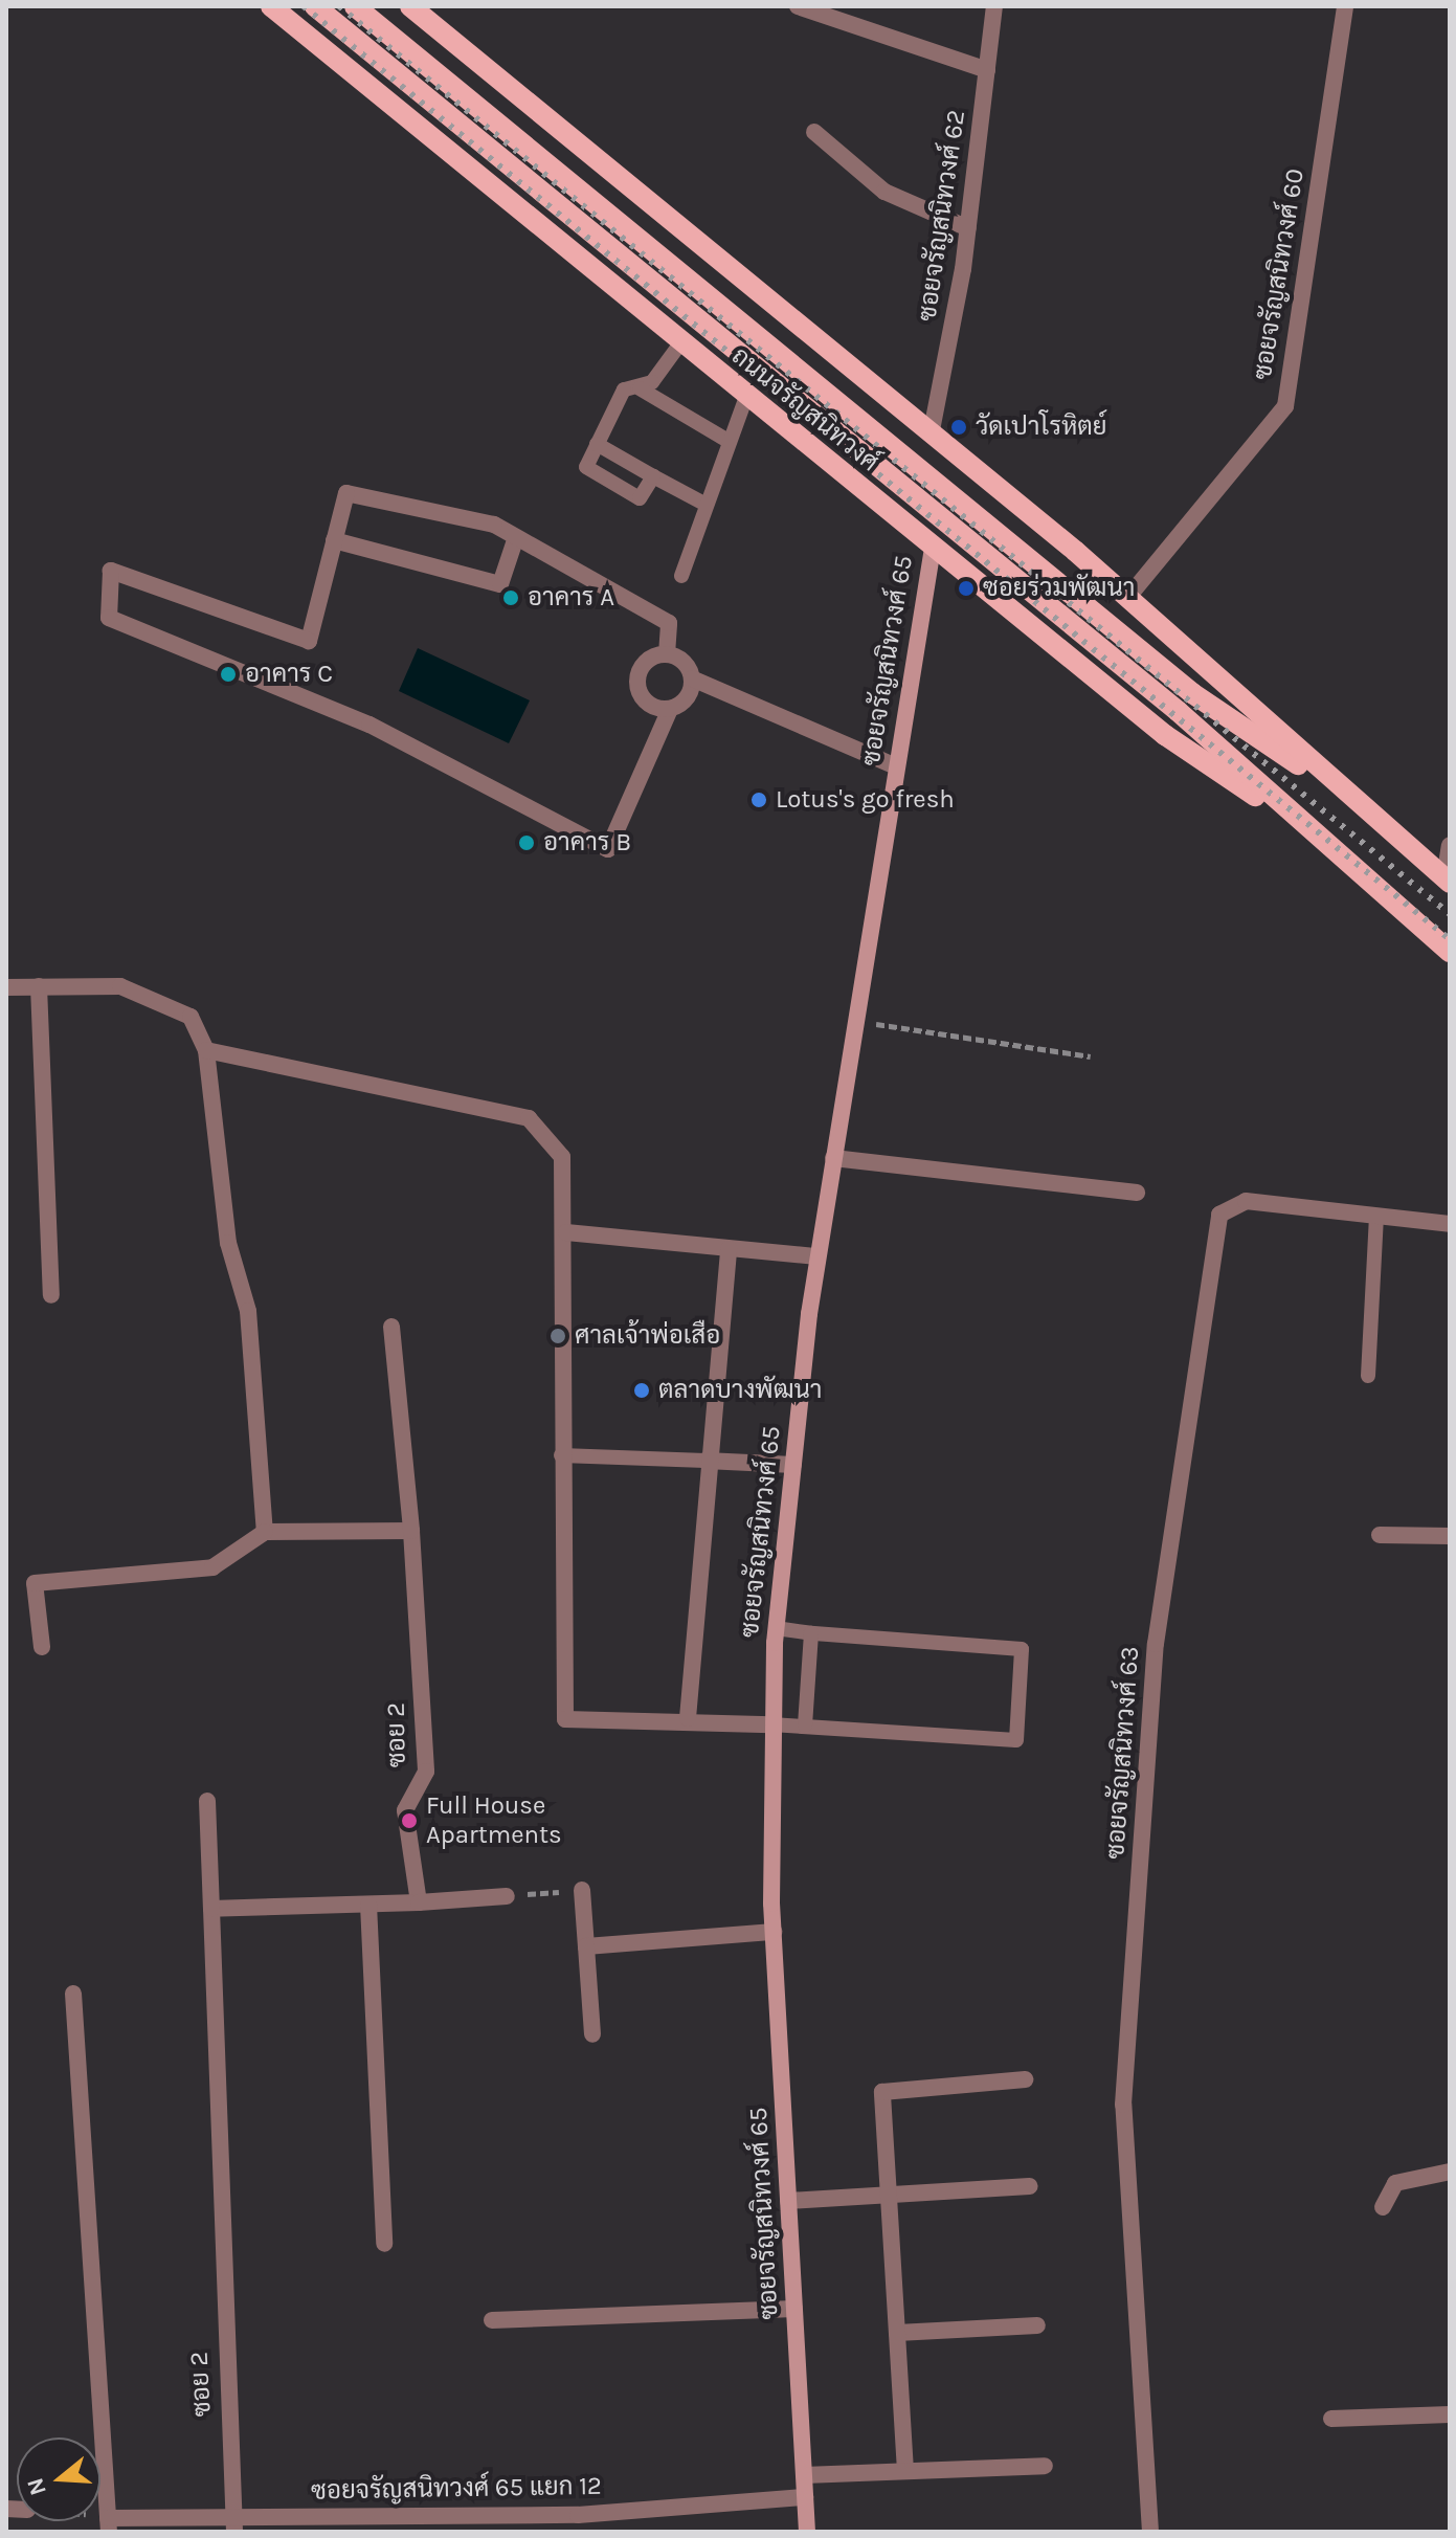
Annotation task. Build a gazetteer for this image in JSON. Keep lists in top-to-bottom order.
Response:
{
  "streets": {
    "main road": ["ถนนจรัญสนิทวงศ์"],
    "street": [
      "ซอยจรัญสนิทวงศ์ 62",
      "ซอยจรัญสนิทวงศ์ 60",
      "ซอยจรัญสนิทวงศ์ 65",
      "ซอย 2",
      "ซอยจรัญสนิทวงศ์ 63",
      "ซอยจรัญสนิทวงศ์ 65 แยก 12"
    ]
  },
  "crossings": [
    ["ซอยจรัญสนิทวงศ์ 62", "ถนนจรัญสนิทวงศ์"],
    ["ซอยจรัญสนิทวงศ์ 60", "ถนนจรัญสนิทวงศ์"],
    ["ถนนจรัญสนิทวงศ์", "ซอยจรัญสนิทวงศ์ 65"],
    ["ซอยจรัญสนิทวงศ์ 65", "ซอยจรัญสนิทวงศ์ 65 แยก 12"],
    ["ซอย 2", "ซอยจรัญสนิทวงศ์ 65 แยก 12"]
  ],
  "places": [
    "วัดเปาโรหิตย์",
    "ซอยร่วมพัฒนา",
    "อาคาร A",
    "อาคาร C",
    "Lotus's go fresh",
    "อาคาร B",
    "ศาลเจ้าพ่อเสือ",
    "ตลาดบางพัฒนา",
    "Full House Apartments"
  ],
  "north": "left"
}
